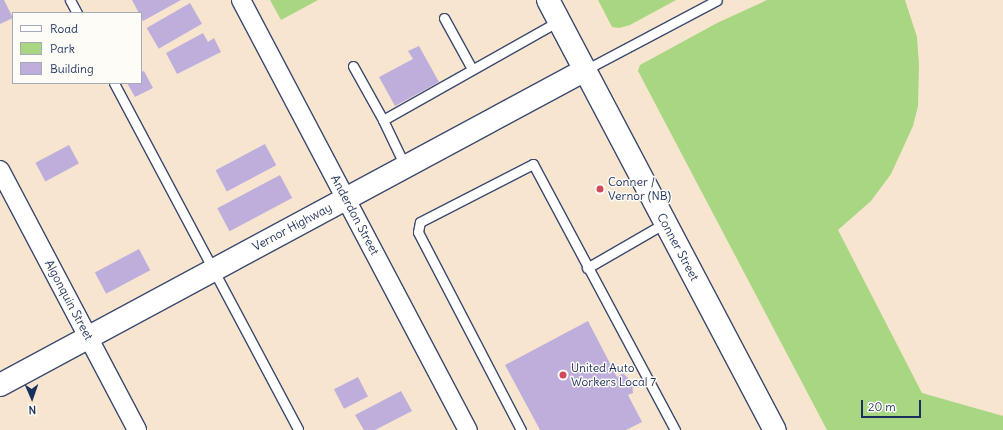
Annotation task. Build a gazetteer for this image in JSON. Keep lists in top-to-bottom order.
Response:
{
  "streets": {
    "street": [
      "Anderdon Street",
      "Vernor Highway",
      "Conner Street",
      "Algonquin Street"
    ]
  },
  "crossings": [
    ["Anderdon Street", "Vernor Highway"],
    ["Vernor Highway", "Conner Street"],
    ["Vernor Highway", "Algonquin Street"]
  ],
  "places": ["Conner / Vernor (NB)", "United Auto Workers Local 7"],
  "legend": ["Road", "Park", "Building"],
  "scale_bar": "20 m",
  "north": "bottom"
}
